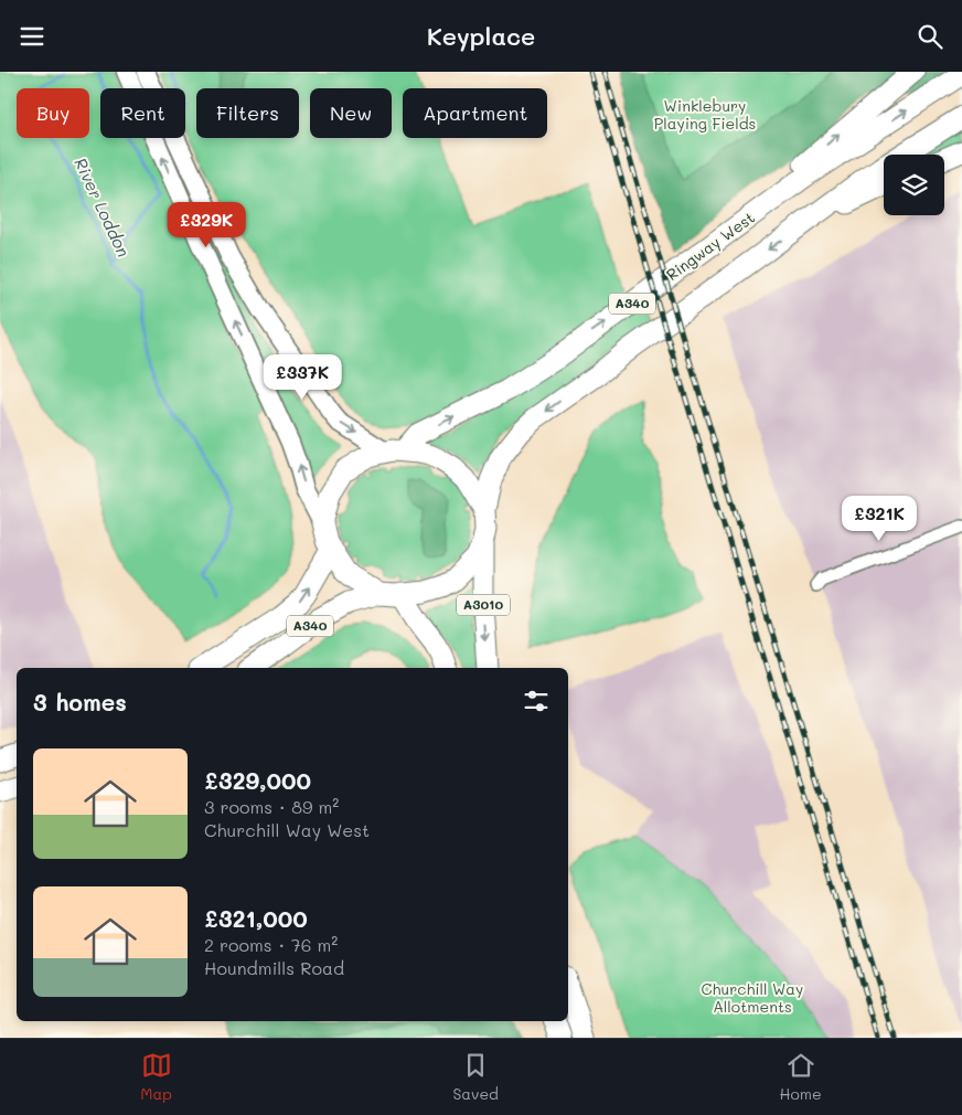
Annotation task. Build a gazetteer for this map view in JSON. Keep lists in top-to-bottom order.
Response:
{
  "streets": {
    "main road": ["Ringway West", "A340", "A3010"]
  },
  "crossings": [
    ["Ringway West", "A340"],
    ["Ringway West", "A3010"],
    ["A340", "A3010"]
  ],
  "water": ["River Loddon"],
  "parks": ["Winklebury Playing Fields", "Churchill Way Allotments"],
  "page": {
    "header": "Keyplace",
    "chip": [
      "Buy",
      "Rent",
      "Filters",
      "New",
      "Apartment"
    ],
    "price": ["£329K", "£337K", "£321K"],
    "heading": "3 homes",
    "list": [
      {
        "name": "£329,000",
        "note": "3 rooms · 89 m² · Churchill Way West"
      },
      {
        "name": "£321,000",
        "note": "2 rooms · 76 m² · Houndmills Road"
      }
    ],
    "tabs": ["Map", "Saved", "Home"]
  }
}
